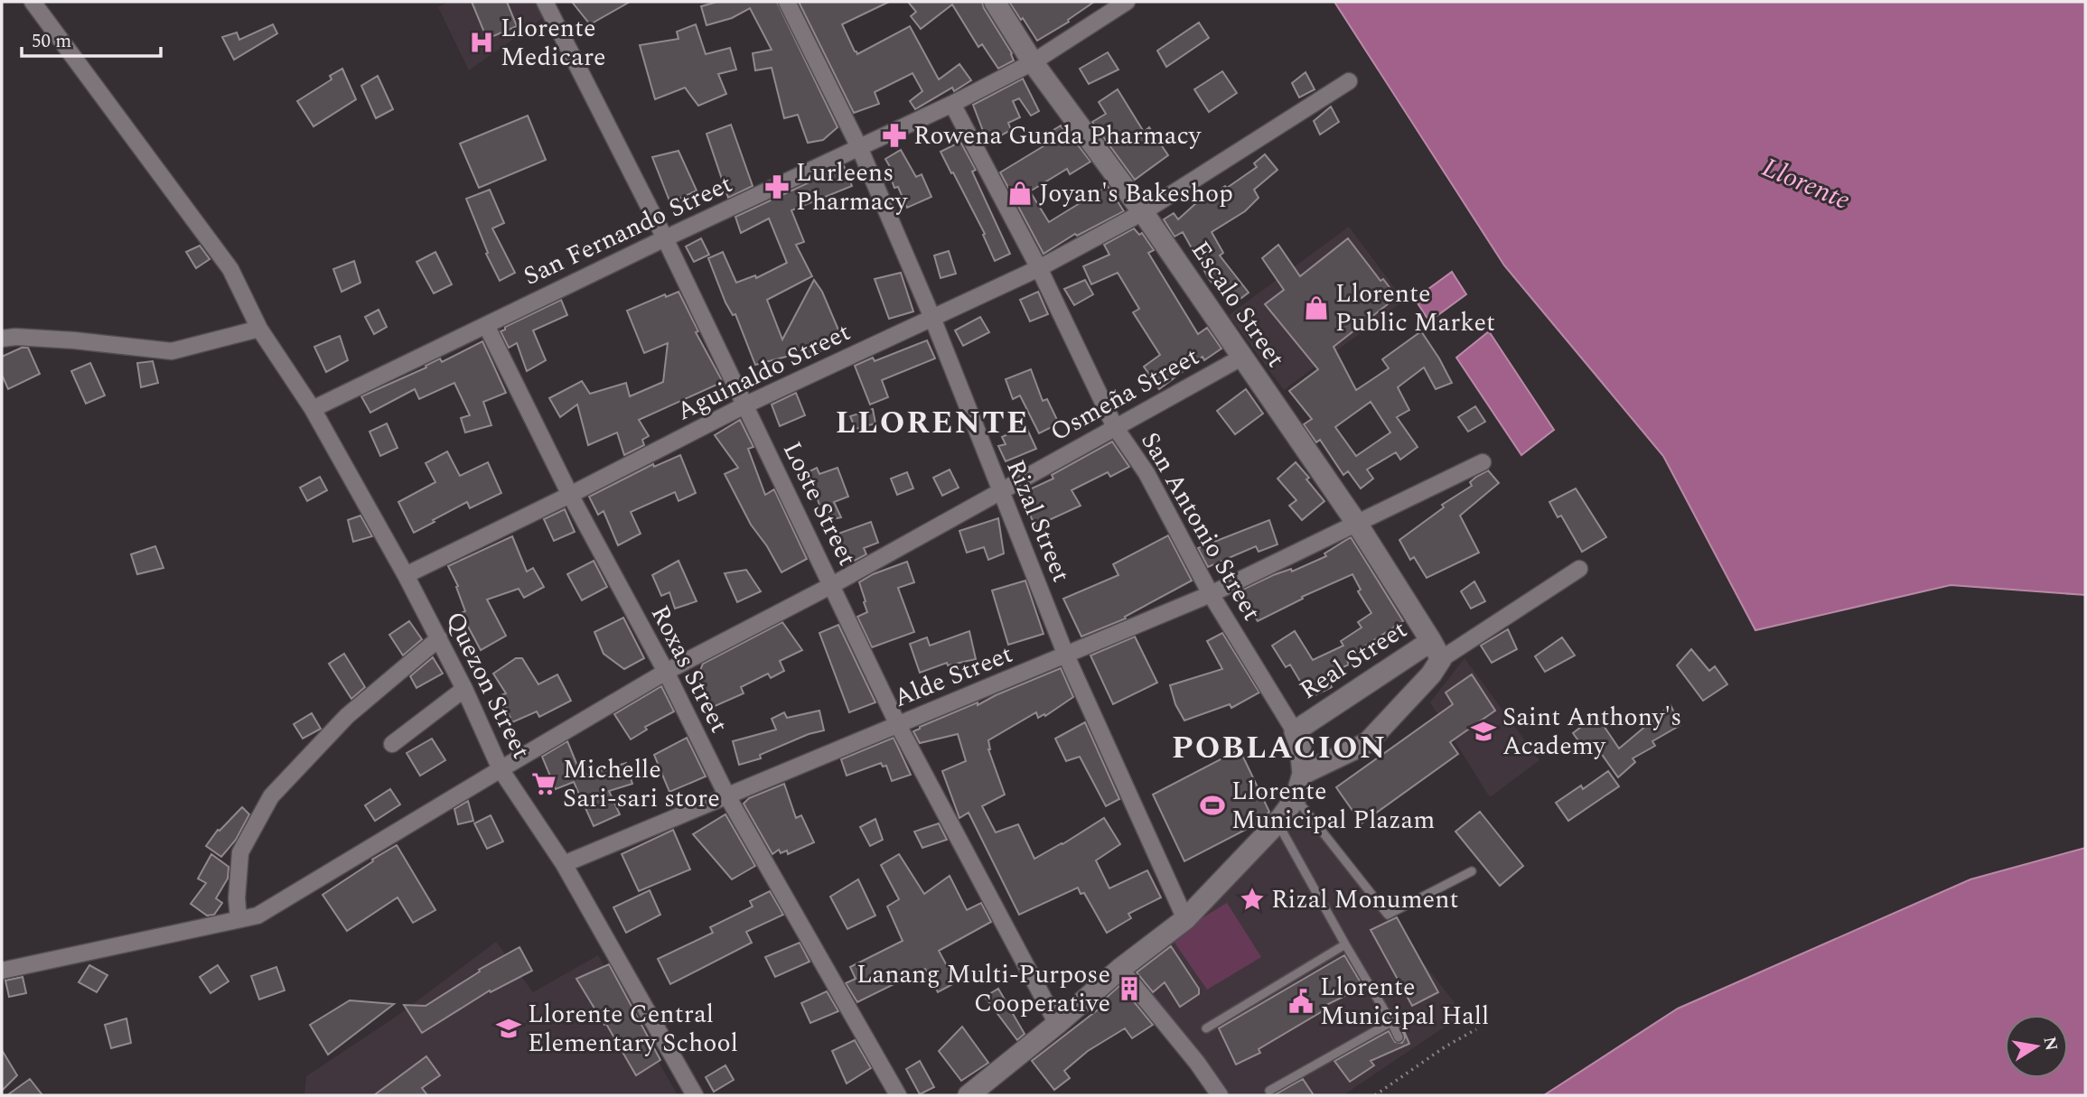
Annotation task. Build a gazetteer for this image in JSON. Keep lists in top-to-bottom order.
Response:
{
  "streets": {
    "street": [
      "San Fernando Street",
      "Escalo Street",
      "Aguinaldo Street",
      "Osmeña Street",
      "Loste Street",
      "Rizal Street",
      "San Antonio Street",
      "Real Street",
      "Roxas Street",
      "Alde Street",
      "Quezon Street"
    ]
  },
  "crossings": [
    ["San Fernando Street", "Escalo Street"],
    ["San Fernando Street", "Loste Street"],
    ["San Fernando Street", "Rizal Street"],
    ["San Fernando Street", "San Antonio Street"],
    ["San Fernando Street", "Roxas Street"],
    ["San Fernando Street", "Quezon Street"],
    ["Escalo Street", "Aguinaldo Street"],
    ["Escalo Street", "Osmeña Street"],
    ["Escalo Street", "Real Street"],
    ["Escalo Street", "Alde Street"],
    ["Aguinaldo Street", "Loste Street"],
    ["Aguinaldo Street", "Rizal Street"],
    ["Aguinaldo Street", "San Antonio Street"],
    ["Aguinaldo Street", "Roxas Street"],
    ["Aguinaldo Street", "Quezon Street"],
    ["Osmeña Street", "Loste Street"],
    ["Osmeña Street", "Rizal Street"],
    ["Osmeña Street", "San Antonio Street"],
    ["Osmeña Street", "Roxas Street"],
    ["Osmeña Street", "Quezon Street"],
    ["Loste Street", "Alde Street"],
    ["Rizal Street", "Alde Street"],
    ["San Antonio Street", "Real Street"],
    ["San Antonio Street", "Alde Street"],
    ["Roxas Street", "Alde Street"],
    ["Alde Street", "Quezon Street"]
  ],
  "districts": ["LLORENTE", "POBLACION"],
  "water": ["Llorente"],
  "places": {
    "hospital": ["Llorente Medicare"],
    "pharmacy": ["Rowena Gunda Pharmacy", "Lurleens Pharmacy"],
    "shop": ["Joyan's Bakeshop", "Llorente Public Market"],
    "school or university": ["Saint Anthony's Academy", "Llorente Central Elementary School"],
    "supermarket": ["Michelle Sari-sari store"],
    "sports": ["Llorente Municipal Plazam"],
    "place": ["Rizal Monument"],
    "building": ["Lanang Multi-Purpose Cooperative"],
    "public building": ["Llorente Municipal Hall"]
  },
  "scale_bar": "50 m",
  "north": "right"
}
